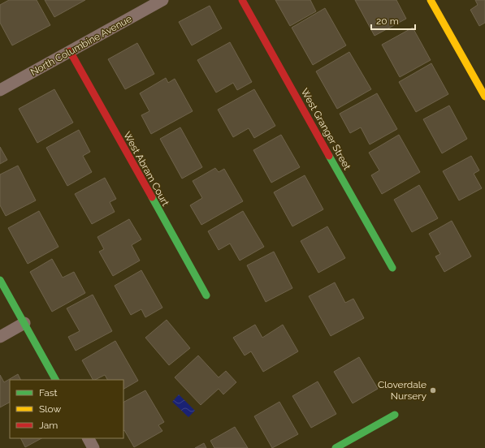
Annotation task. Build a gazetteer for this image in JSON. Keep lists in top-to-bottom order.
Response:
{
  "streets": {
    "street": ["North Columbine Avenue", "West Granger Street", "West Abram Court"]
  },
  "crossings": [
    ["North Columbine Avenue", "West Abram Court"]
  ],
  "places": ["Cloverdale Nursery"],
  "legend": ["Fast", "Slow", "Jam"],
  "scale_bar": "20 m"
}
